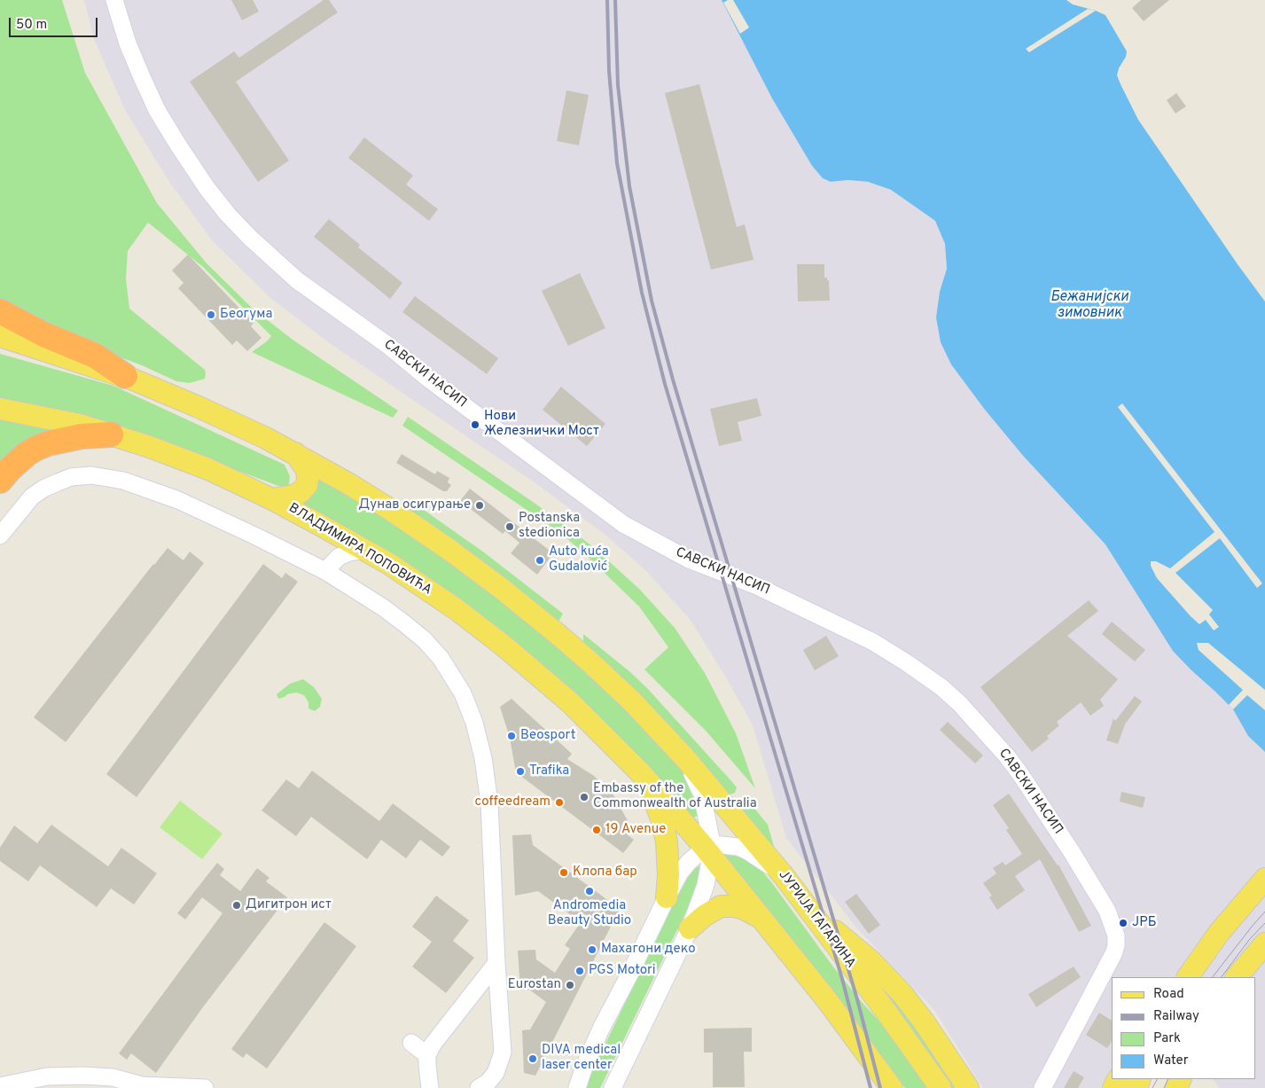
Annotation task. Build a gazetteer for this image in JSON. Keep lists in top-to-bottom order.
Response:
{
  "streets": {
    "main road": ["ВЛАДИМИРА ПОПОВИЋА", "ЈУРИЈА ГАГАРИНА"],
    "street": ["САВСКИ НАСИП"]
  },
  "water": ["Бежанијски зимовник"],
  "places": [
    "Беогума",
    "Нови Железнички Мост",
    "Дунав осигурање",
    "Postanska stedionica",
    "Auto kuća Gudalović",
    "Beosport",
    "Trafika",
    "Embassy of the Commonwealth of Australia",
    "coffeedream",
    "19 Avenue",
    "Клопа бар",
    "Andromedia Beauty Studio",
    "Дигитрон ист",
    "ЈРБ",
    "Махагони деко",
    "PGS Motori",
    "Eurostan",
    "DIVA medical laser center"
  ],
  "legend": [
    "Road",
    "Railway",
    "Park",
    "Water"
  ],
  "scale_bar": "50 m"
}
